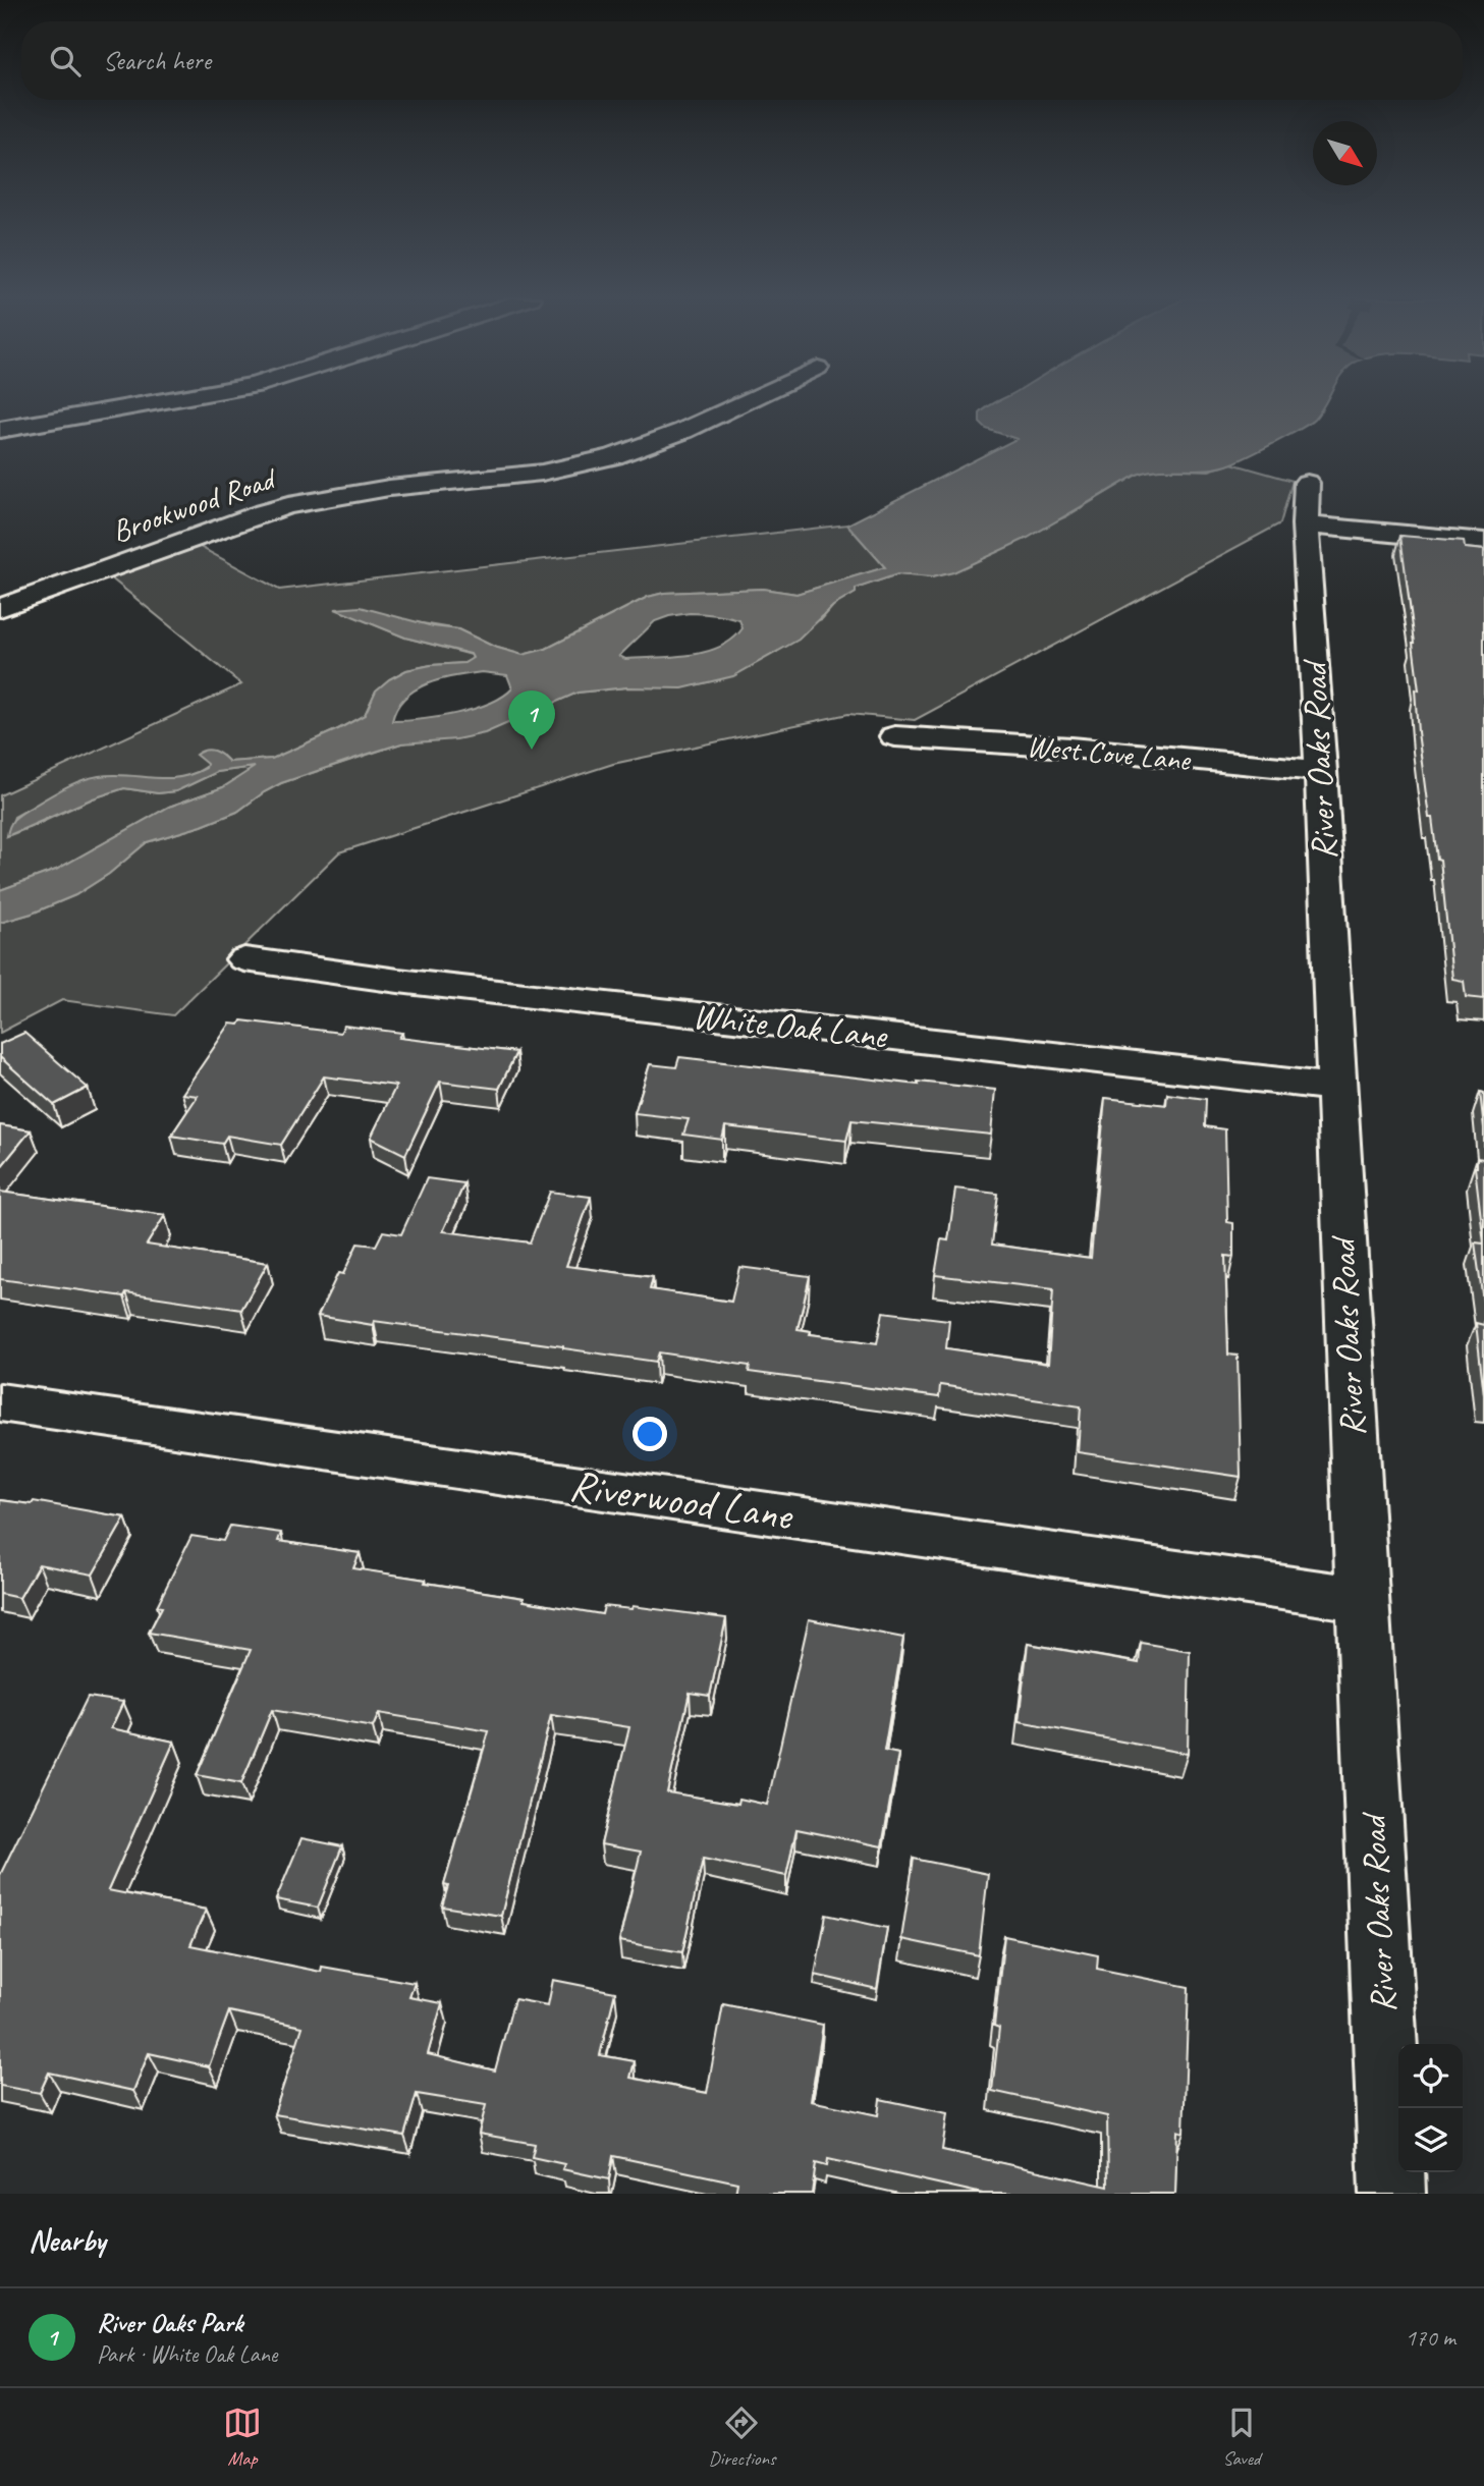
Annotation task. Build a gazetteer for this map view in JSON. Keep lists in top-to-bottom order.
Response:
{
  "streets": {
    "street": [
      "Brookwood Road",
      "West Cove Lane",
      "River Oaks Road",
      "White Oak Lane",
      "Riverwood Lane"
    ]
  },
  "crossings": [
    ["West Cove Lane", "River Oaks Road"],
    ["River Oaks Road", "White Oak Lane"],
    ["River Oaks Road", "Riverwood Lane"]
  ],
  "north": "bottom right",
  "page": {
    "search": "Search here",
    "pins": "1",
    "heading": "Nearby",
    "list": [
      {
        "mark": "1",
        "name": "River Oaks Park",
        "note": "Park · White Oak Lane",
        "value": "170 m"
      }
    ],
    "nav": ["Map", "Directions", "Saved"]
  }
}
